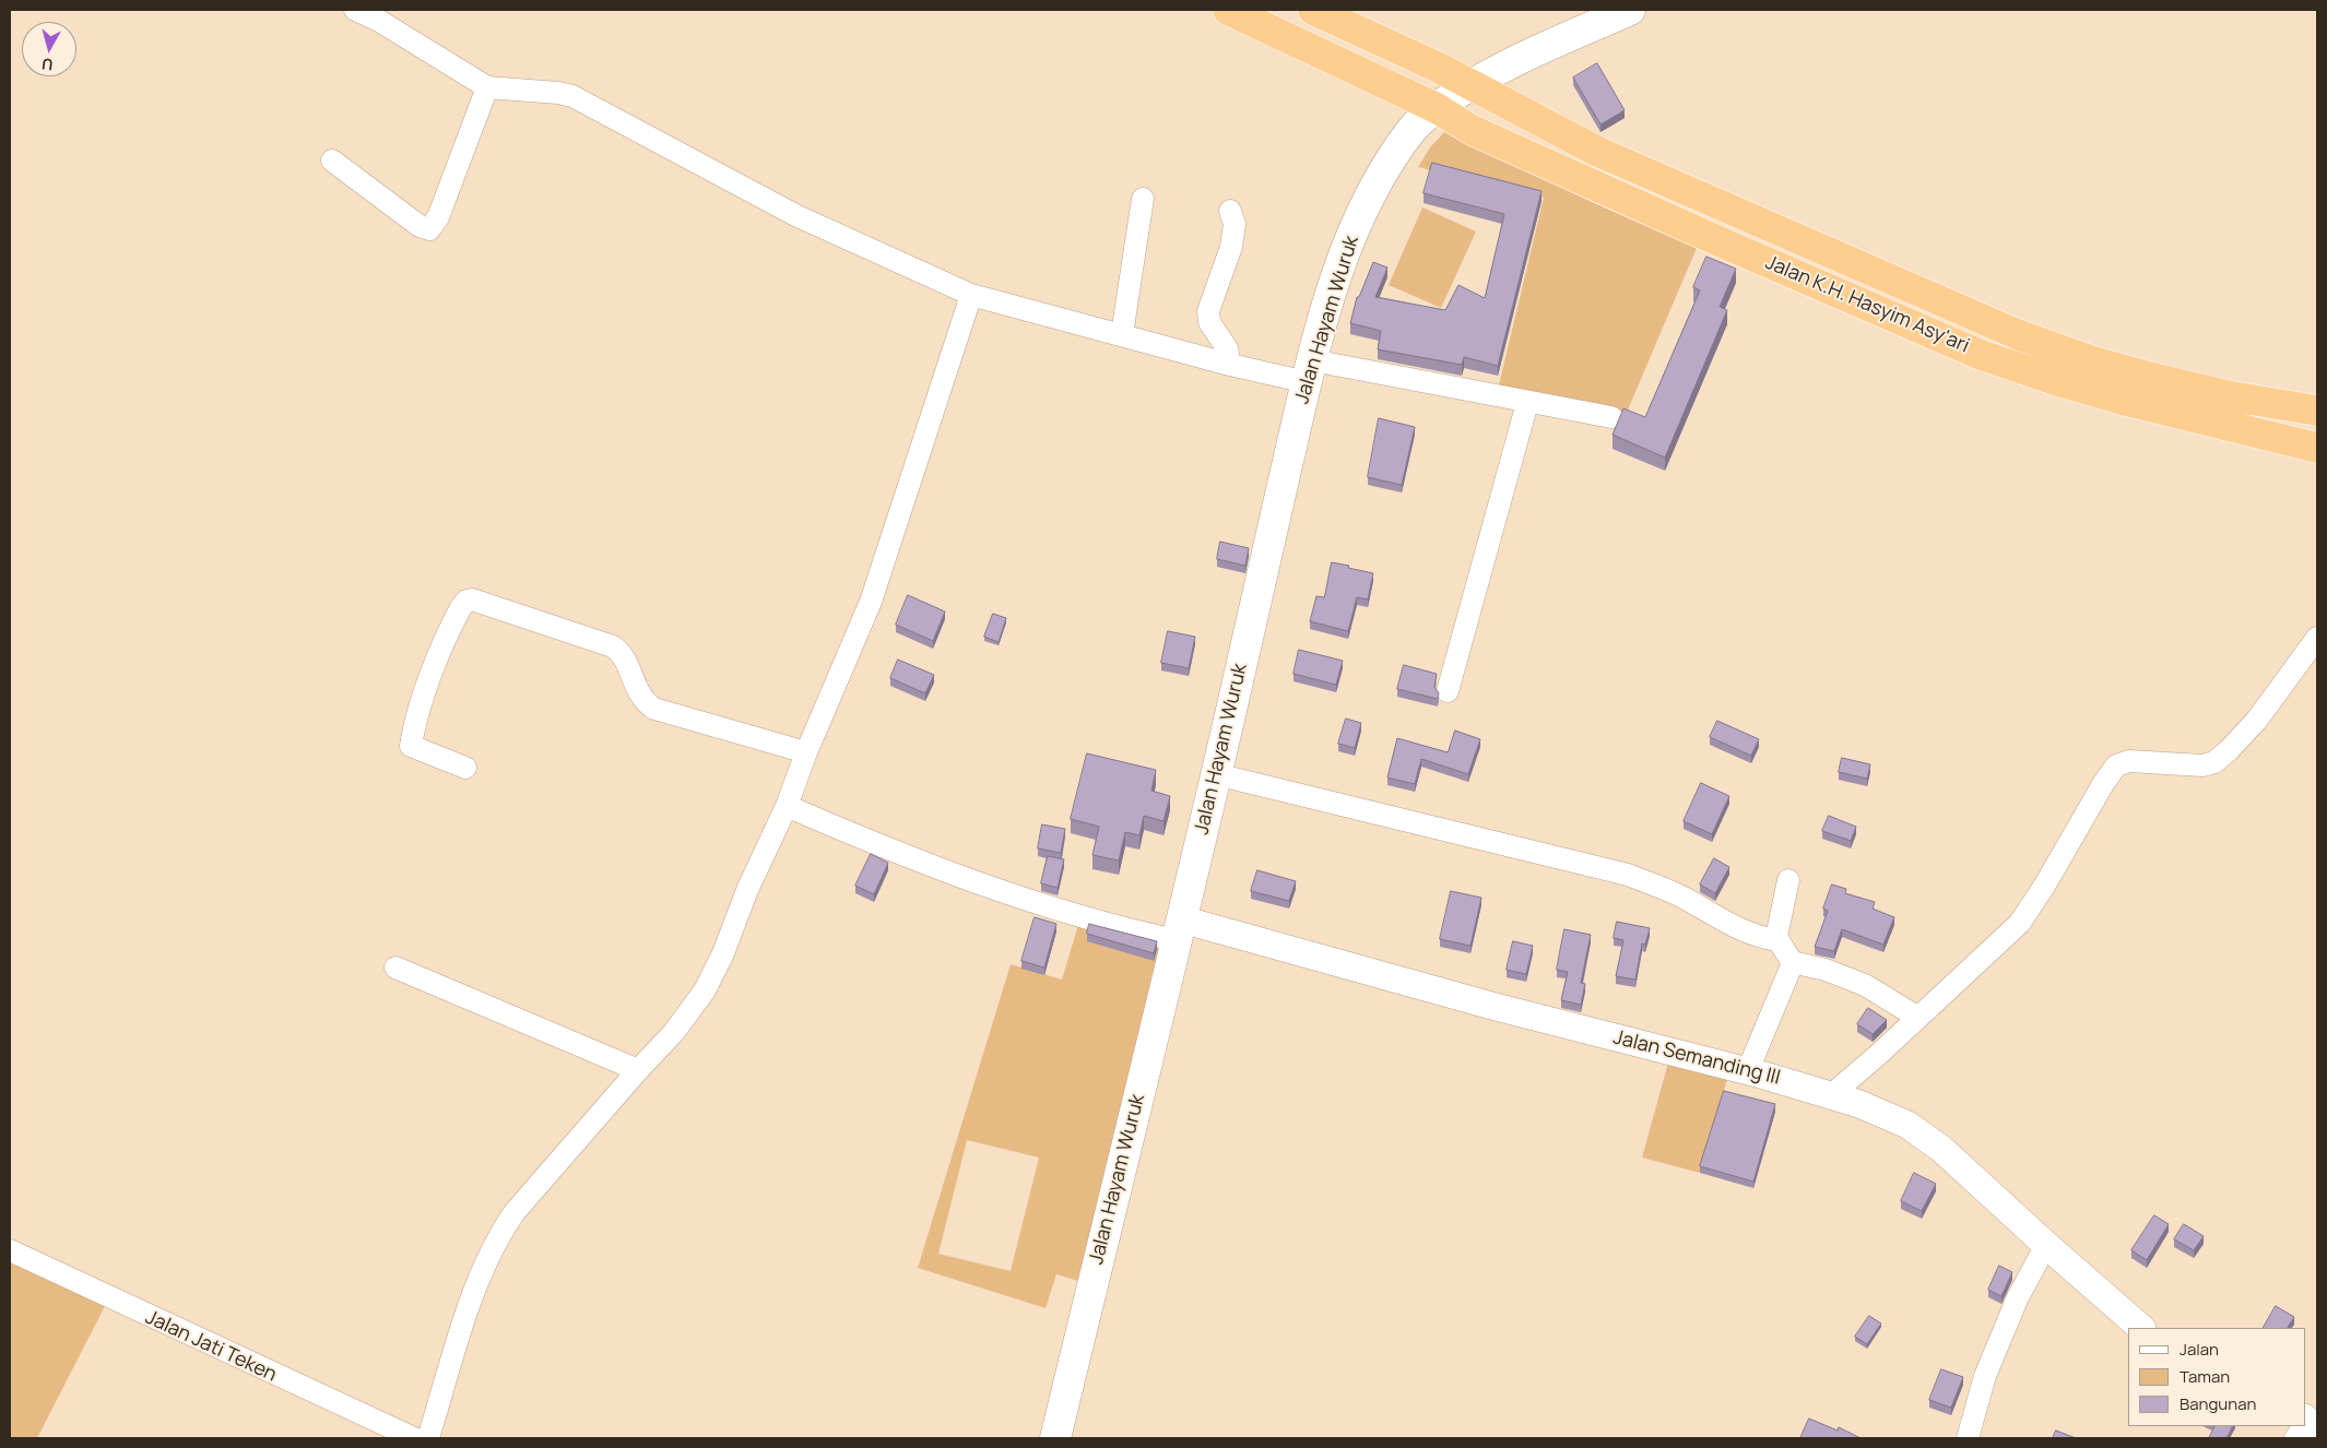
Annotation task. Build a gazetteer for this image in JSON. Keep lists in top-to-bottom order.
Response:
{
  "streets": {
    "highway": ["Jalan K.H. Hasyim Asy'ari"],
    "main road": ["Jalan Hayam Wuruk"],
    "street": ["Jalan Semanding III", "Jalan Jati Teken"]
  },
  "crossings": [
    ["Jalan K.H. Hasyim Asy'ari", "Jalan Hayam Wuruk"],
    ["Jalan Hayam Wuruk", "Jalan Semanding III"]
  ],
  "legend": ["Jalan", "Taman", "Bangunan"],
  "north": "bottom"
}
